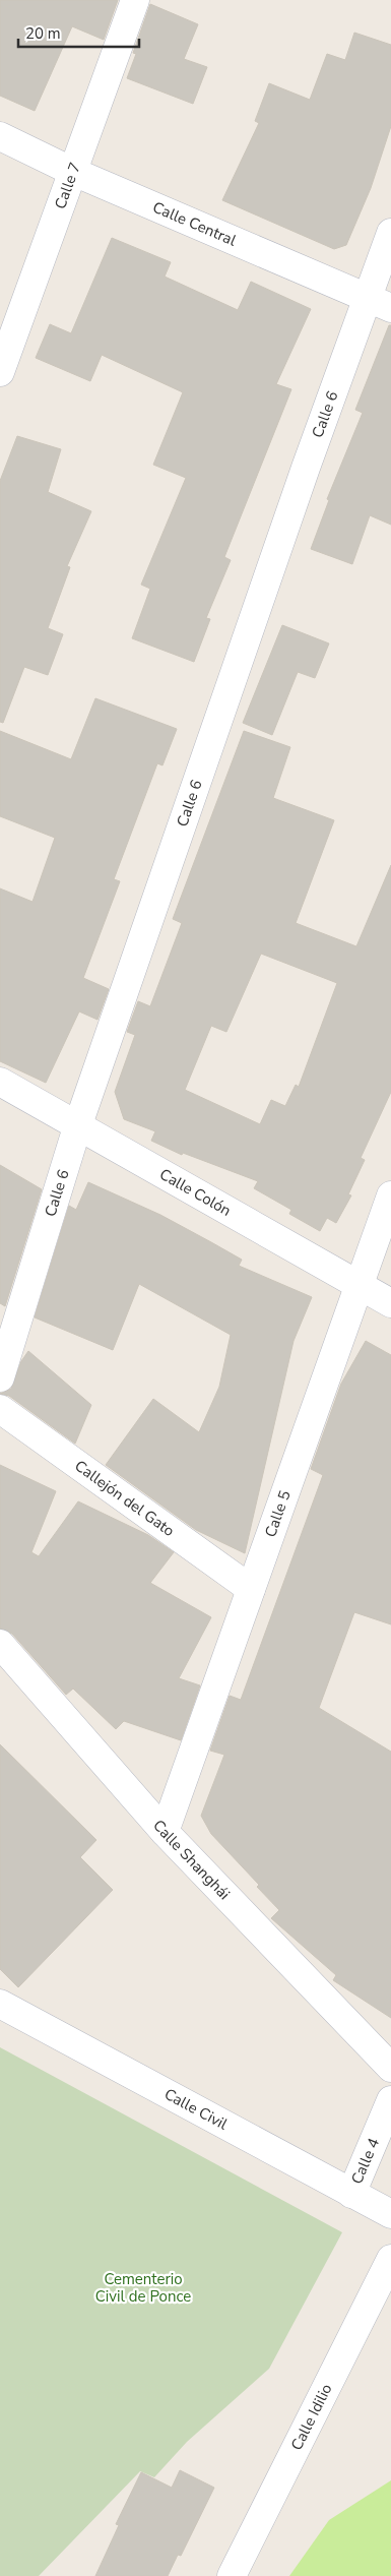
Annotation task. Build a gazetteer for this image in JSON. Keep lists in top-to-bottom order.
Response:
{
  "streets": {
    "street": [
      "Calle 7",
      "Calle Central",
      "Calle 6",
      "Calle Colón",
      "Callejón del Gato",
      "Calle 5",
      "Calle Shanghái",
      "Calle Civil",
      "Calle 4",
      "Calle Idilio"
    ]
  },
  "crossings": [
    ["Calle 7", "Calle Central"],
    ["Calle Central", "Calle 6"],
    ["Calle 6", "Calle Colón"],
    ["Calle Colón", "Calle 5"],
    ["Callejón del Gato", "Calle 5"],
    ["Calle 5", "Calle Shanghái"],
    ["Calle Civil", "Calle 4"]
  ],
  "parks": ["Cementerio Civil de Ponce"],
  "scale_bar": "20 m"
}
